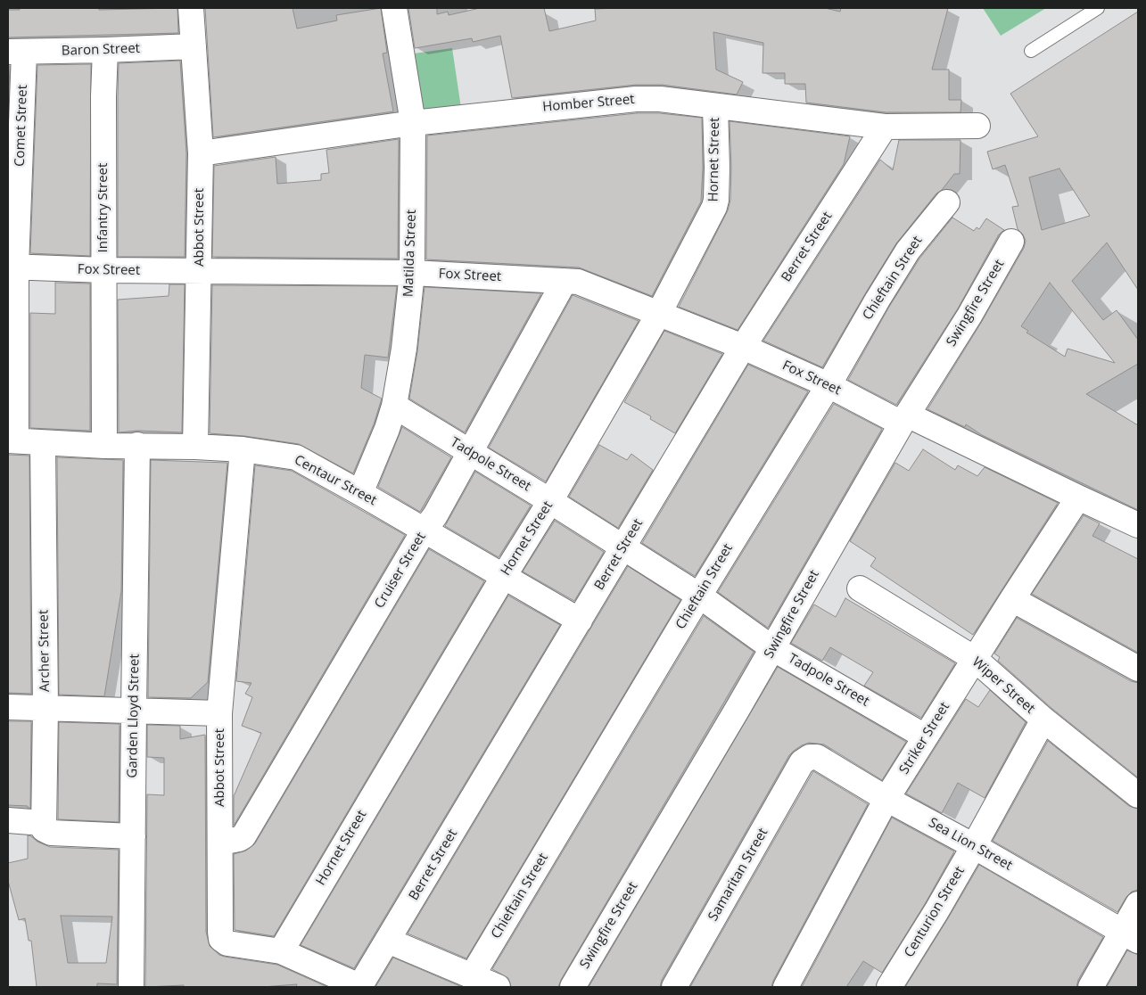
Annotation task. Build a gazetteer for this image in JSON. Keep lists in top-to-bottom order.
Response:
{
  "streets": {
    "street": [
      "Baron Street",
      "Homber Street",
      "Comet Street",
      "Hornet Street",
      "Infantry Street",
      "Abbot Street",
      "Berret Street",
      "Matilda Street",
      "Fox Street",
      "Chieftain Street",
      "Swingfire Street",
      "Tadpole Street",
      "Centaur Street",
      "Cruiser Street",
      "Archer Street",
      "Wiper Street",
      "Garden Lloyd Street",
      "Striker Street",
      "Sea Lion Street",
      "Samaritan Street",
      "Centurion Street"
    ]
  },
  "crossings": [
    ["Baron Street", "Comet Street"],
    ["Baron Street", "Infantry Street"],
    ["Baron Street", "Abbot Street"],
    ["Homber Street", "Hornet Street"],
    ["Homber Street", "Abbot Street"],
    ["Homber Street", "Berret Street"],
    ["Homber Street", "Matilda Street"],
    ["Comet Street", "Fox Street"],
    ["Comet Street", "Centaur Street"],
    ["Hornet Street", "Abbot Street"],
    ["Hornet Street", "Fox Street"],
    ["Hornet Street", "Tadpole Street"],
    ["Hornet Street", "Centaur Street"],
    ["Infantry Street", "Fox Street"],
    ["Infantry Street", "Centaur Street"],
    ["Abbot Street", "Berret Street"],
    ["Abbot Street", "Fox Street"],
    ["Abbot Street", "Centaur Street"],
    ["Abbot Street", "Cruiser Street"],
    ["Berret Street", "Fox Street"],
    ["Berret Street", "Tadpole Street"],
    ["Berret Street", "Centaur Street"],
    ["Matilda Street", "Fox Street"],
    ["Matilda Street", "Tadpole Street"],
    ["Matilda Street", "Centaur Street"],
    ["Fox Street", "Chieftain Street"],
    ["Fox Street", "Swingfire Street"],
    ["Fox Street", "Cruiser Street"],
    ["Fox Street", "Striker Street"],
    ["Chieftain Street", "Tadpole Street"],
    ["Swingfire Street", "Tadpole Street"],
    ["Tadpole Street", "Cruiser Street"],
    ["Tadpole Street", "Striker Street"],
    ["Centaur Street", "Cruiser Street"],
    ["Centaur Street", "Archer Street"],
    ["Centaur Street", "Garden Lloyd Street"],
    ["Wiper Street", "Striker Street"],
    ["Wiper Street", "Centurion Street"],
    ["Striker Street", "Sea Lion Street"],
    ["Sea Lion Street", "Samaritan Street"],
    ["Sea Lion Street", "Centurion Street"]
  ]
}
